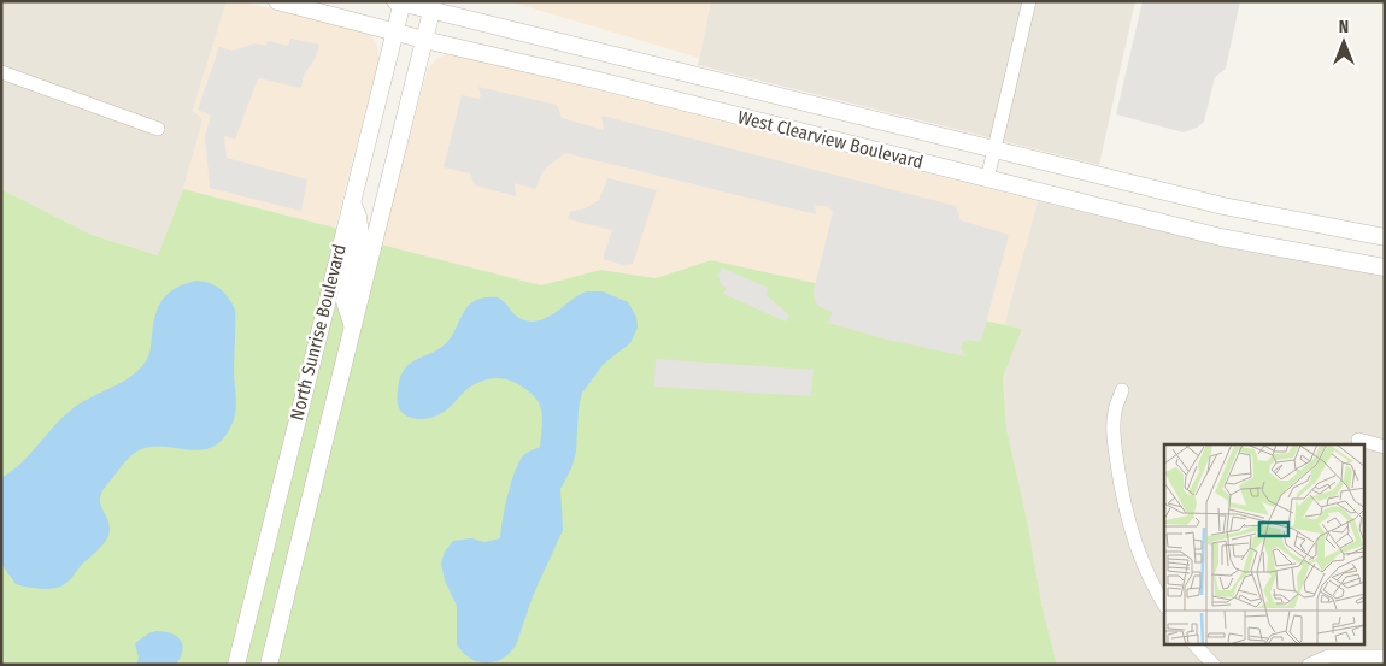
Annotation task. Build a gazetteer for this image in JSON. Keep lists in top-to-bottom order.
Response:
{
  "streets": {
    "street": ["West Clearview Boulevard", "North Sunrise Boulevard"]
  },
  "crossings": [
    ["West Clearview Boulevard", "North Sunrise Boulevard"]
  ],
  "north": "top"
}
